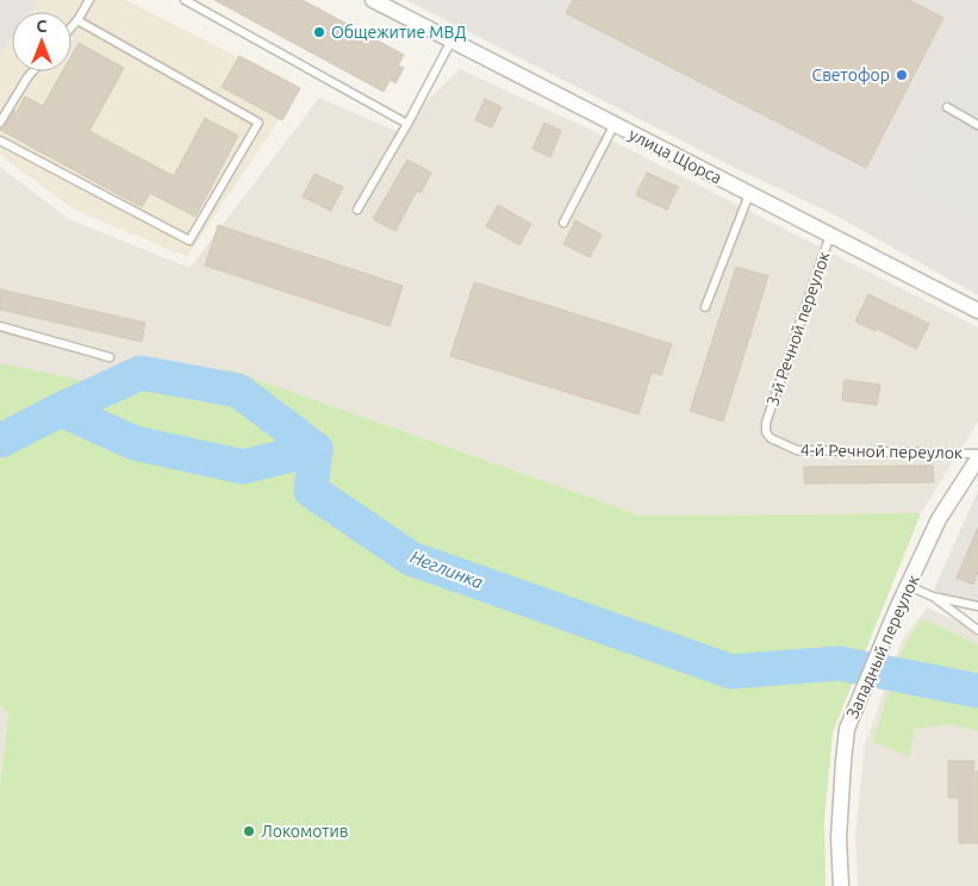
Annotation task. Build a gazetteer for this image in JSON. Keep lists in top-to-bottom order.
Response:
{
  "streets": {
    "street": ["улица Щорса", "Западный переулок"],
    "lane": ["3-й Речной переулок", "4-й Речной переулок"]
  },
  "crossings": [
    ["улица Щорса", "3-й Речной переулок"],
    ["3-й Речной переулок", "4-й Речной переулок"]
  ],
  "water": ["Неглинка"],
  "places": ["Общежитие МВД", "Светофор", "Локомотив"],
  "north": "top"
}
